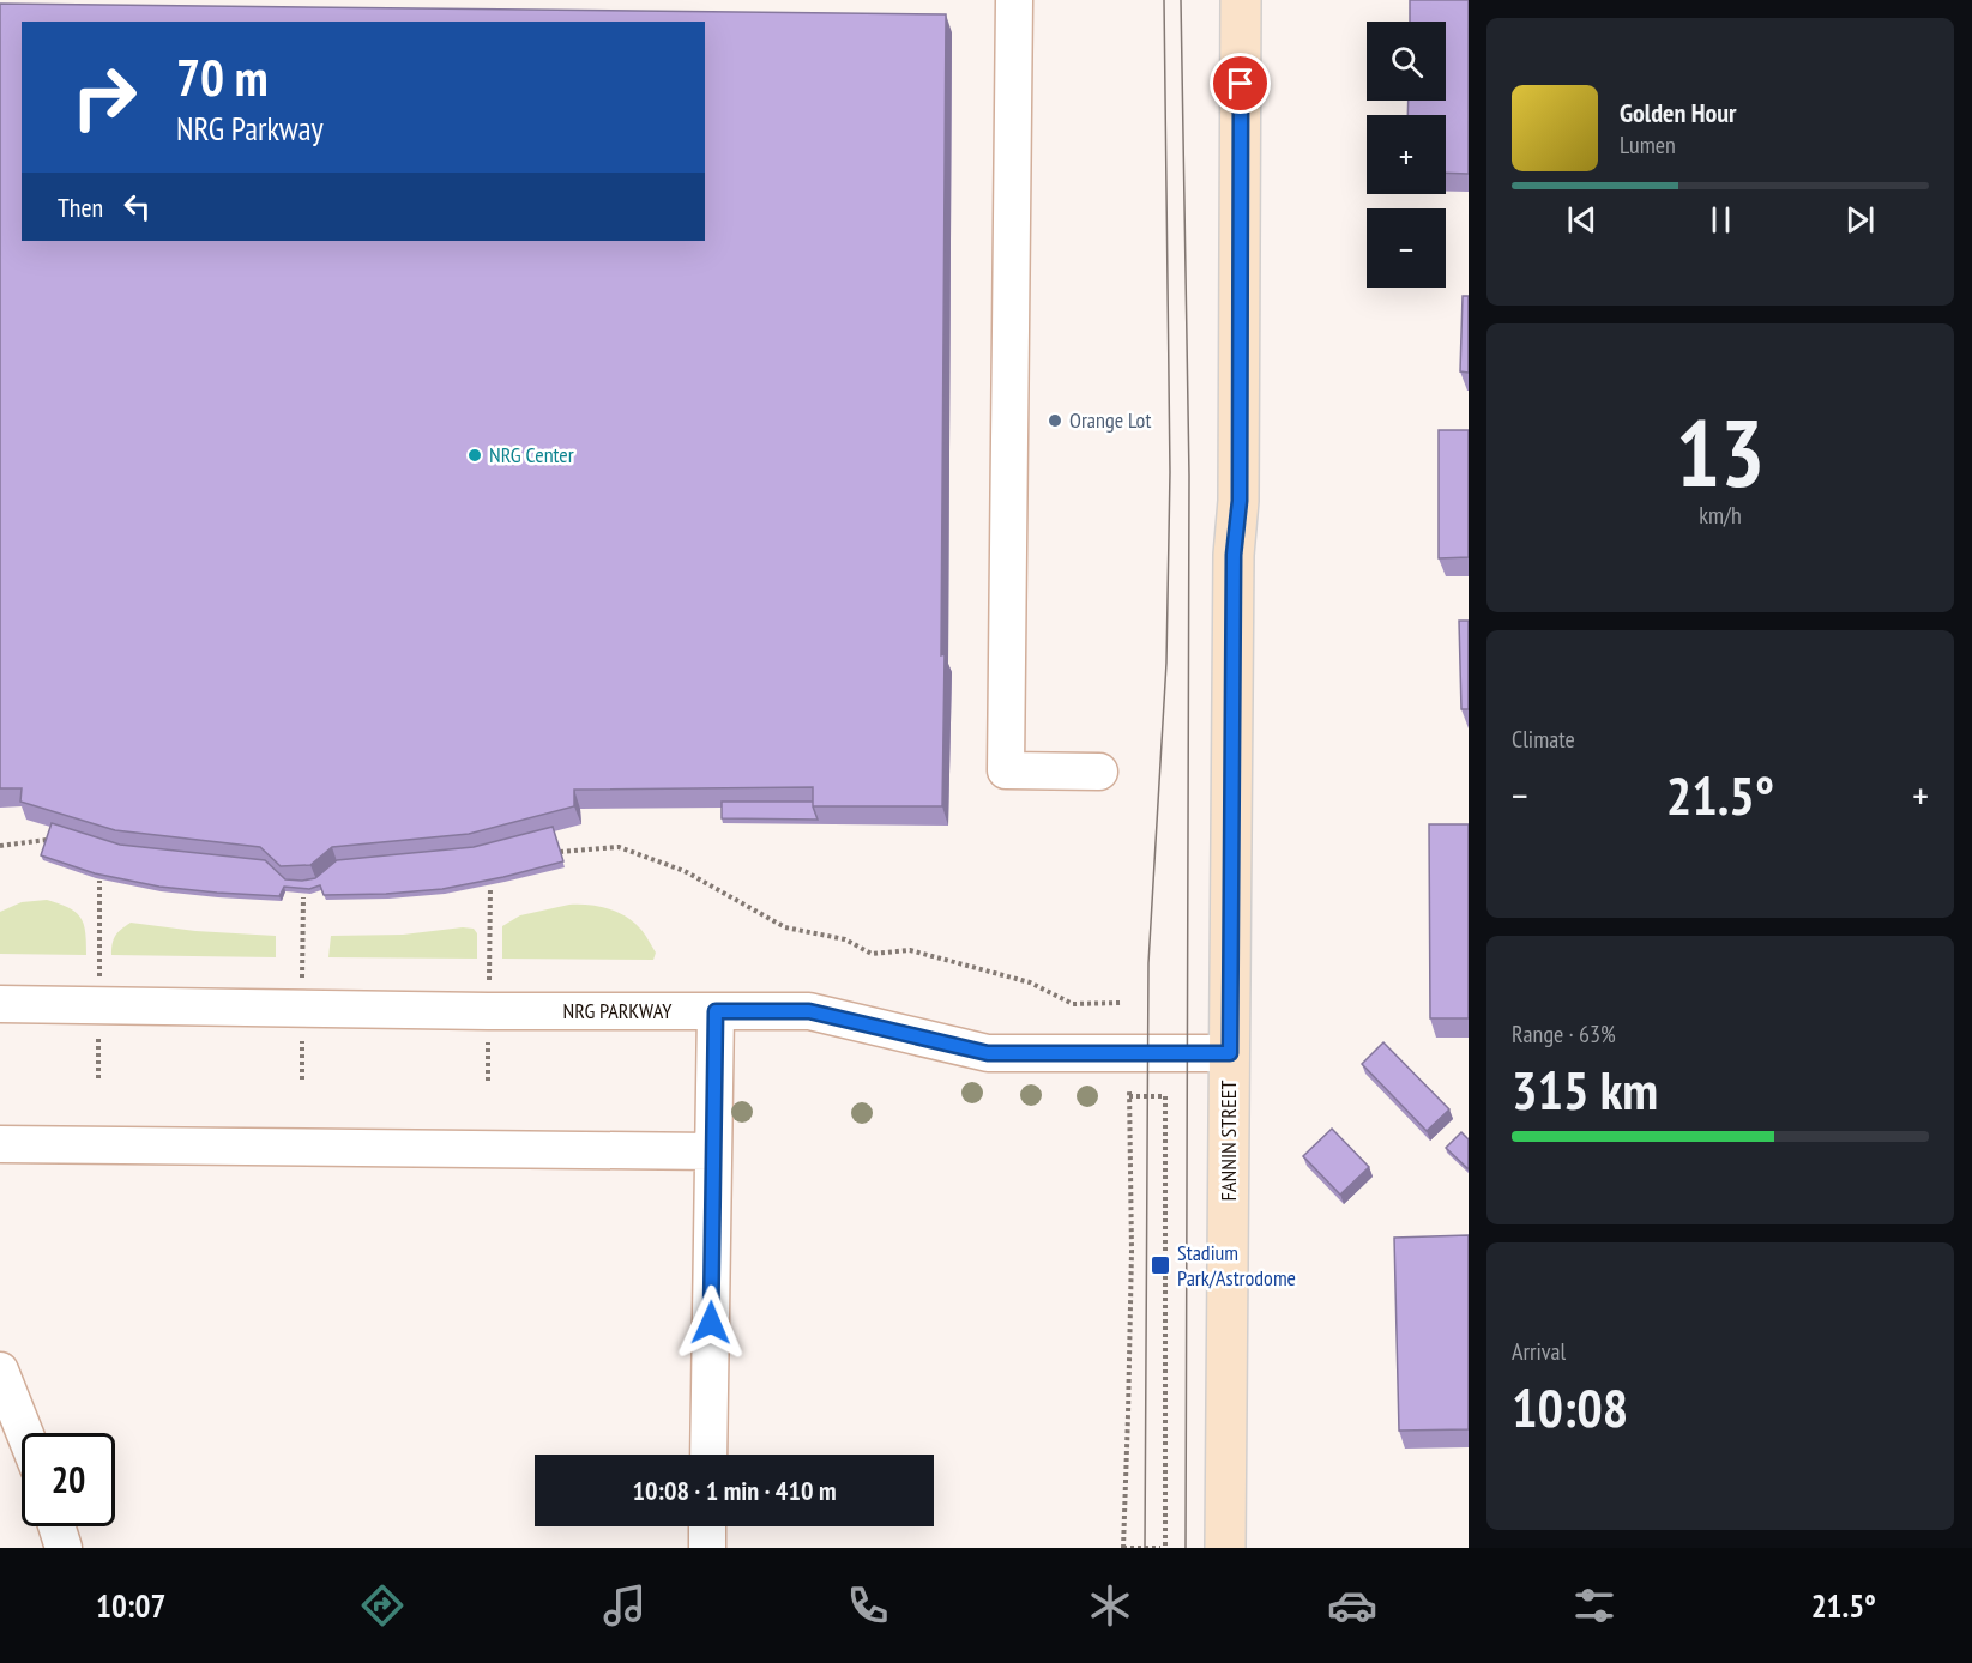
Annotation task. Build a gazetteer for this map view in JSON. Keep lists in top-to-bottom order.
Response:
{
  "streets": {
    "main road": ["FANNIN STREET"],
    "lane": ["NRG PARKWAY"]
  },
  "crossings": [
    ["NRG PARKWAY", "FANNIN STREET"]
  ],
  "places": {
    "other": ["Orange Lot", "NRG Center"],
    "transit": ["Stadium Park/Astrodome"]
  },
  "page": {
    "map_buttons": ["+", "−"],
    "turn": ["70 m", "NRG Parkway"],
    "song": ["Golden Hour", "Lumen"],
    "then": "Then",
    "tile": [
      ["13", "km/h"],
      "Climate",
      ["Range · 63%", "315 km"],
      ["Arrival", "10:08"]
    ],
    "heat": ["−", "21.5°", "+"],
    "limit": "20",
    "trip": "10:08 · 1 min · 410 m",
    "tabs": ["10:07", "21.5°"]
  }
}
